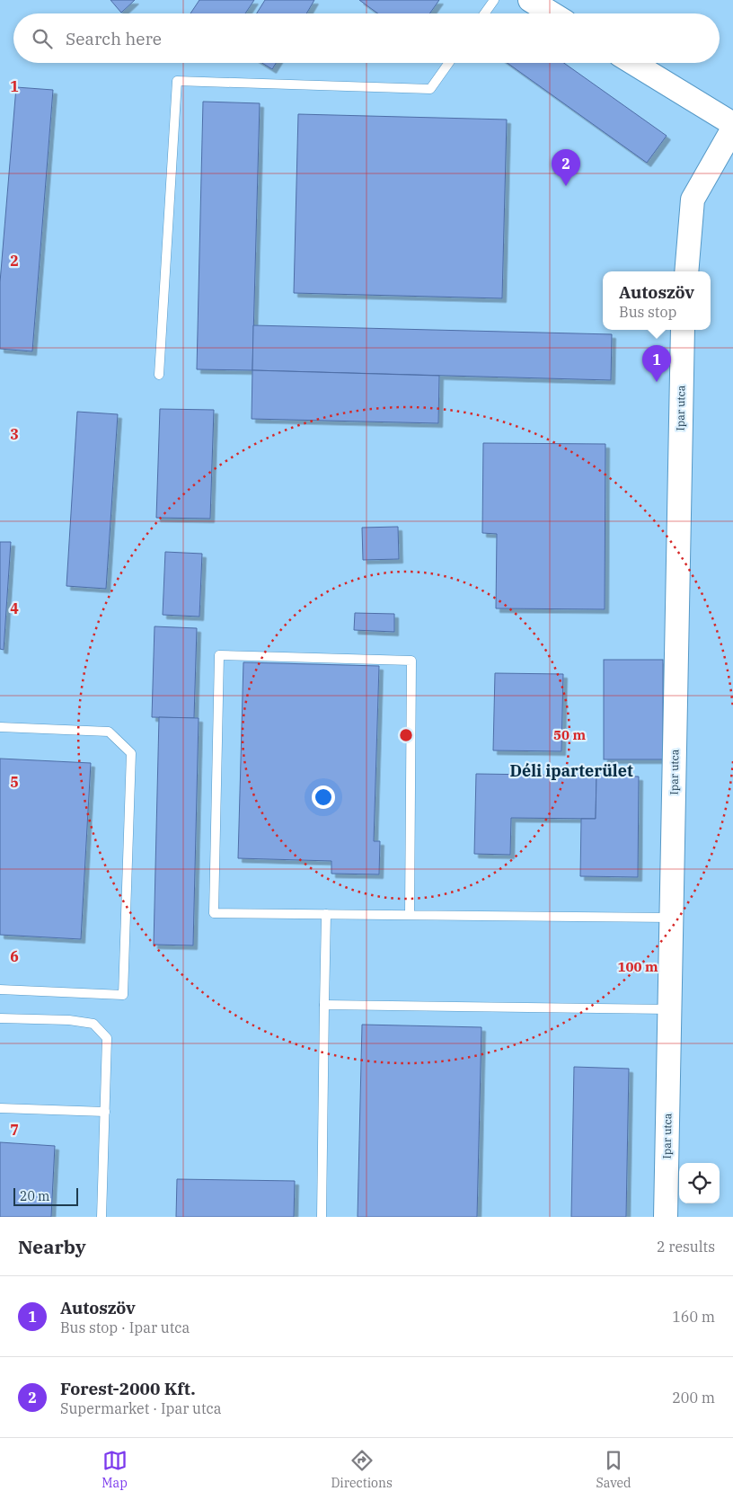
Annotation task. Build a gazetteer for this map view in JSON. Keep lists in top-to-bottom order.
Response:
{
  "streets": {
    "street": ["Ipar utca"]
  },
  "districts": ["Déli iparterület"],
  "scale_bar": "20 m",
  "page": {
    "search": "Search here",
    "pins": ["2", "1"],
    "popup": ["Autoszöv", "Bus stop"],
    "scale": "20 m",
    "heading": ["Nearby", "2 results"],
    "list": [
      {
        "mark": "1",
        "name": "Autoszöv",
        "note": "Bus stop · Ipar utca",
        "value": "160 m"
      },
      {
        "mark": "2",
        "name": "Forest-2000 Kft.",
        "note": "Supermarket · Ipar utca",
        "value": "200 m"
      }
    ],
    "nav": ["Map", "Directions", "Saved"]
  },
  "grid": {
    "rows": [
      "1",
      "2",
      "3",
      "4",
      "5",
      "6",
      "7"
    ]
  },
  "rings": ["50 m", "100 m"]
}
